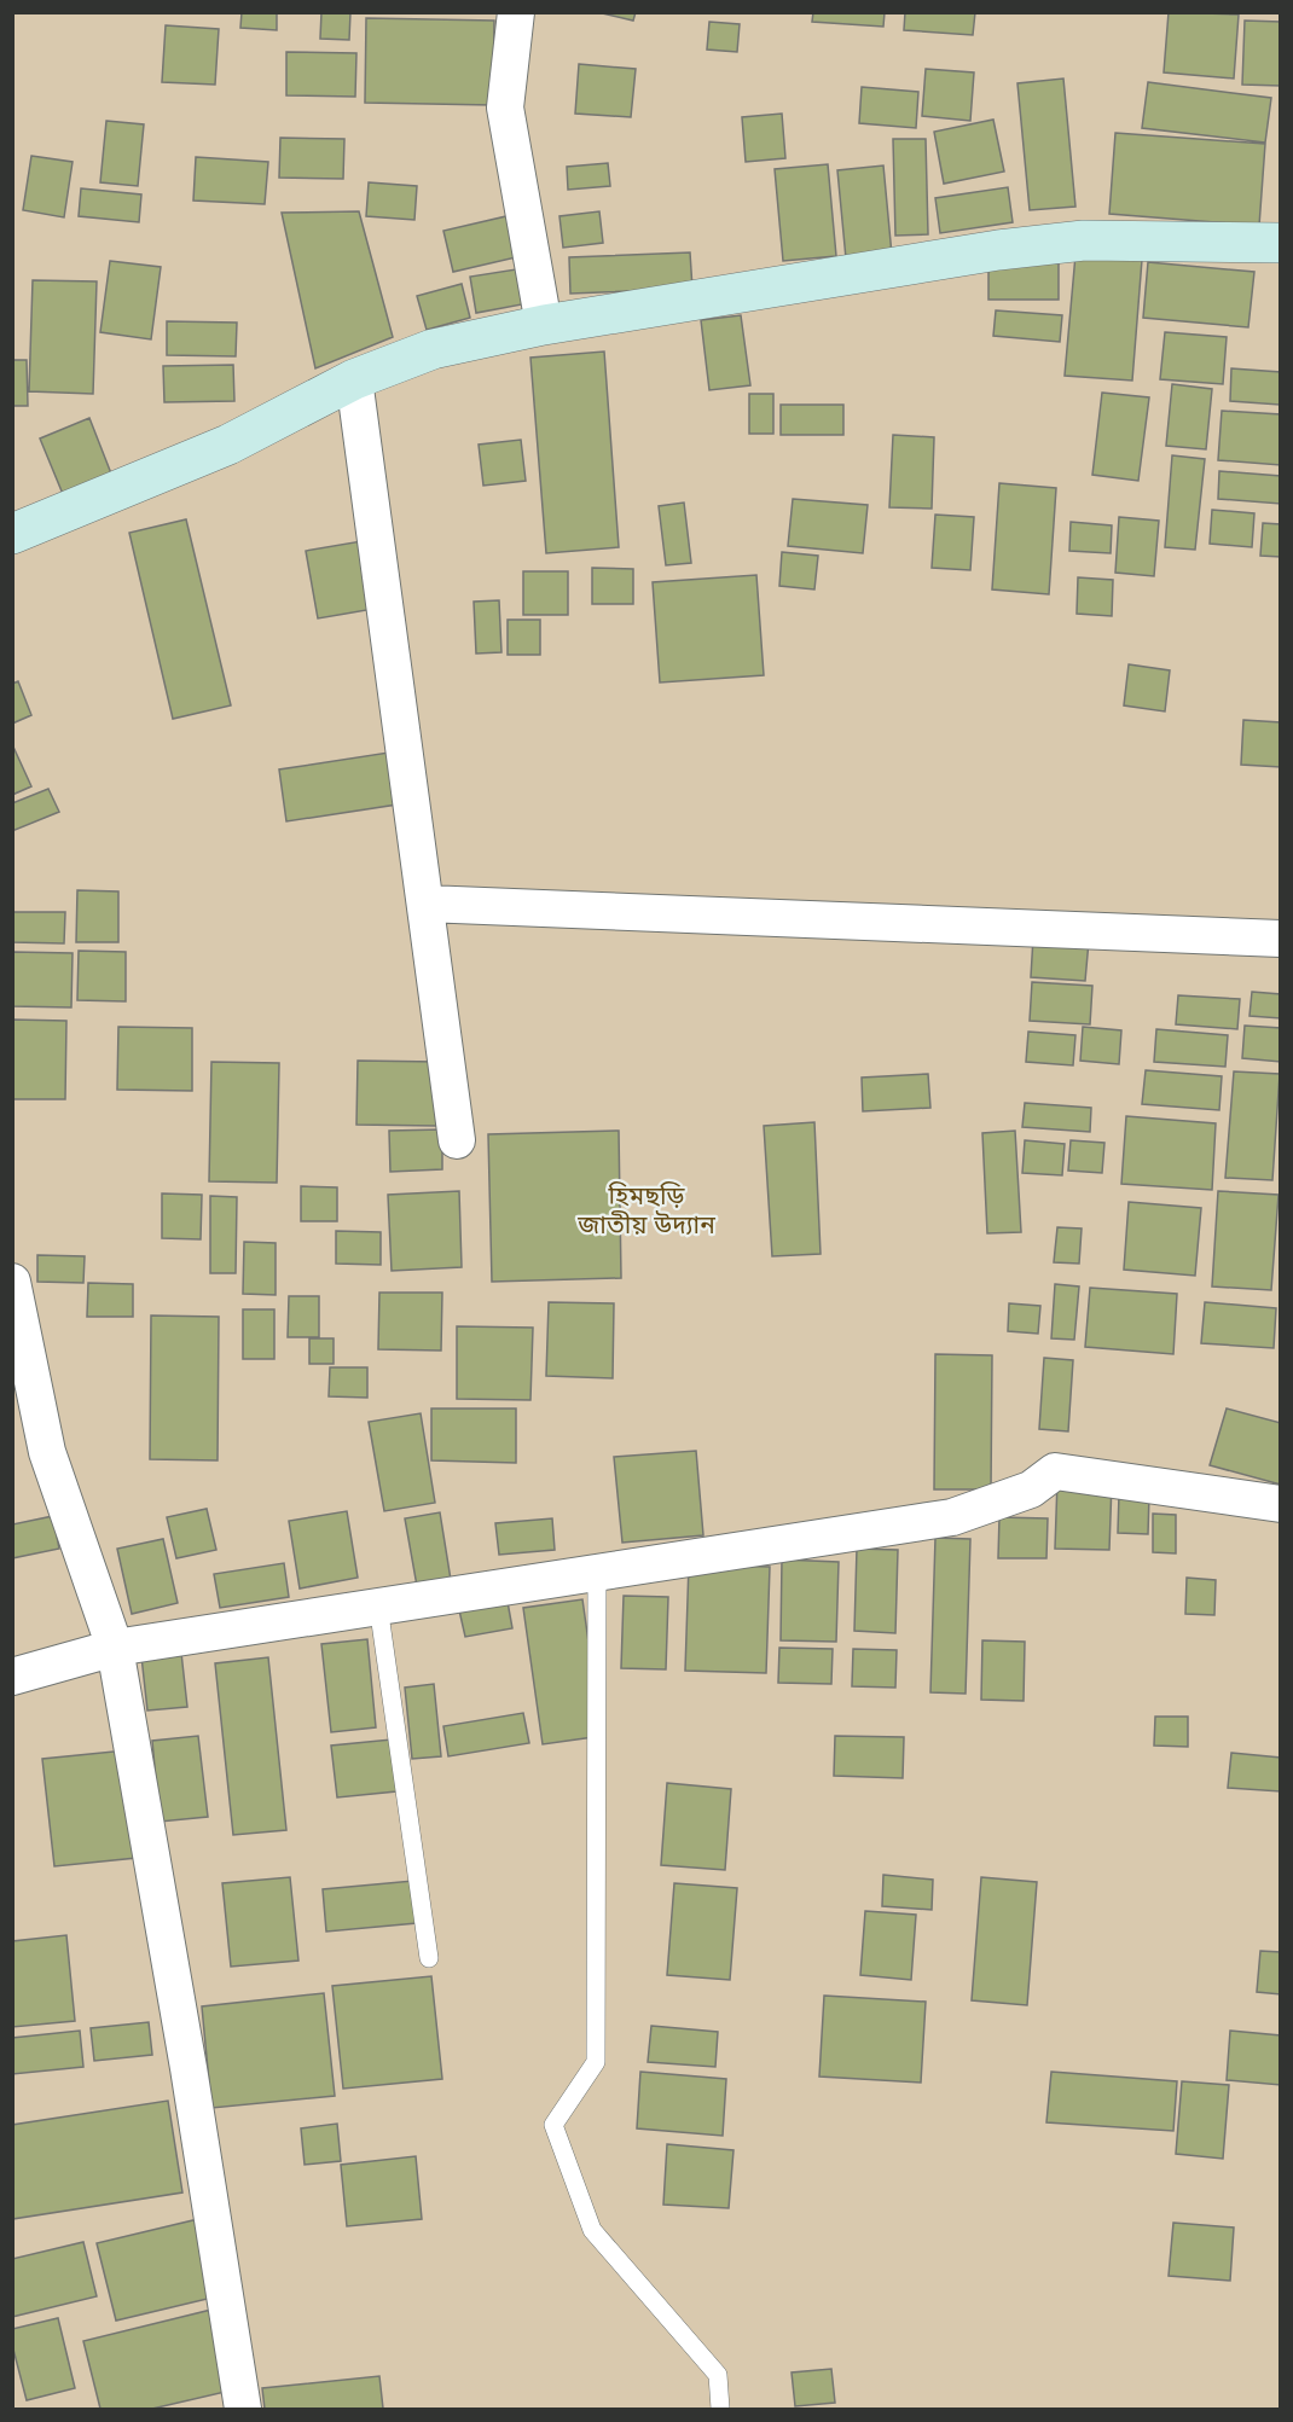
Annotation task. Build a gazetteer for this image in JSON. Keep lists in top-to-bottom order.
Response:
{
  "parks": ["হিমছড়ি জাতীয় উদ্যান"]
}
